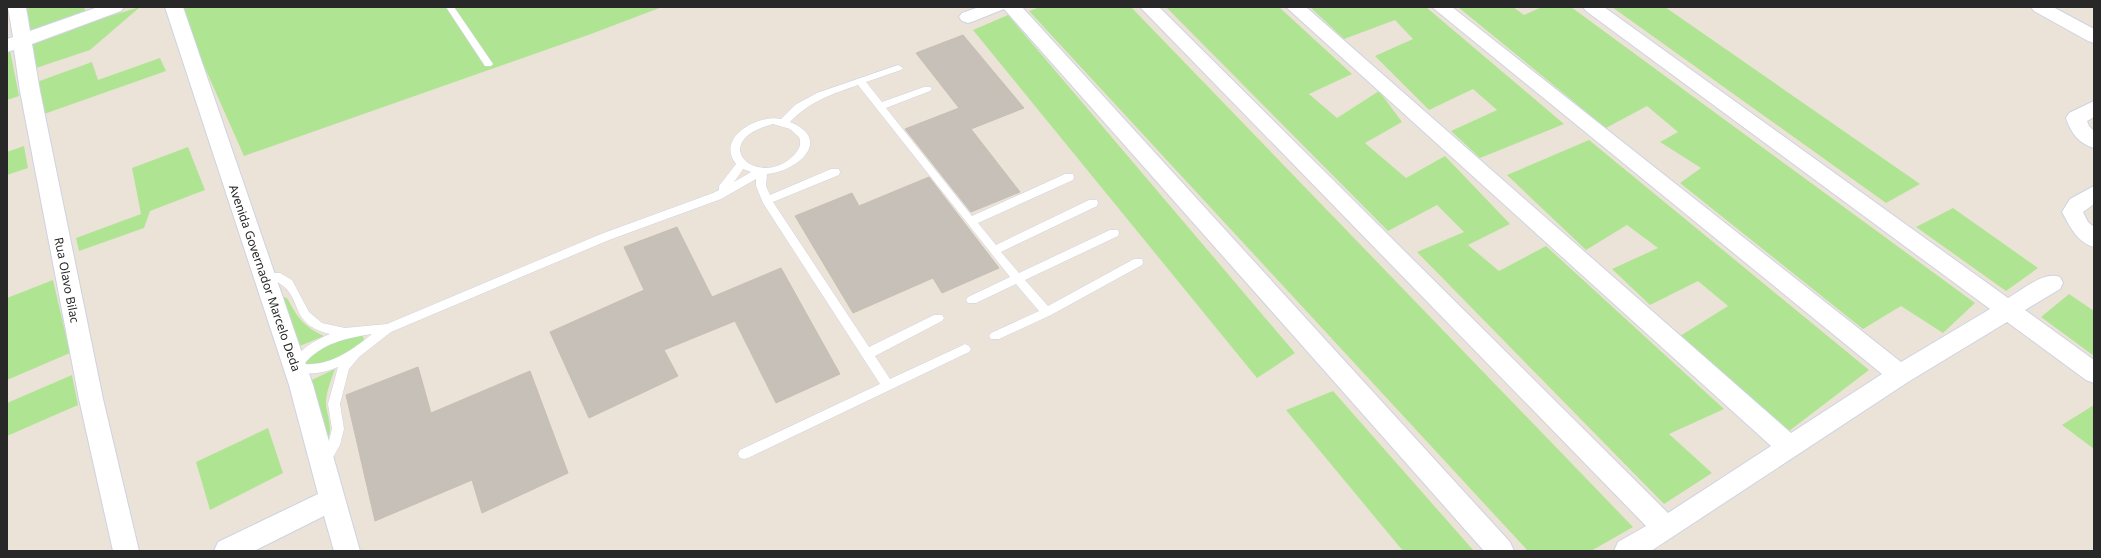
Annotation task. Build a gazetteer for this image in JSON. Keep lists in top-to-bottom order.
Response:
{
  "streets": {
    "street": ["Avenida Governador Marcelo Deda", "Rua Olavo Bilac"]
  }
}
